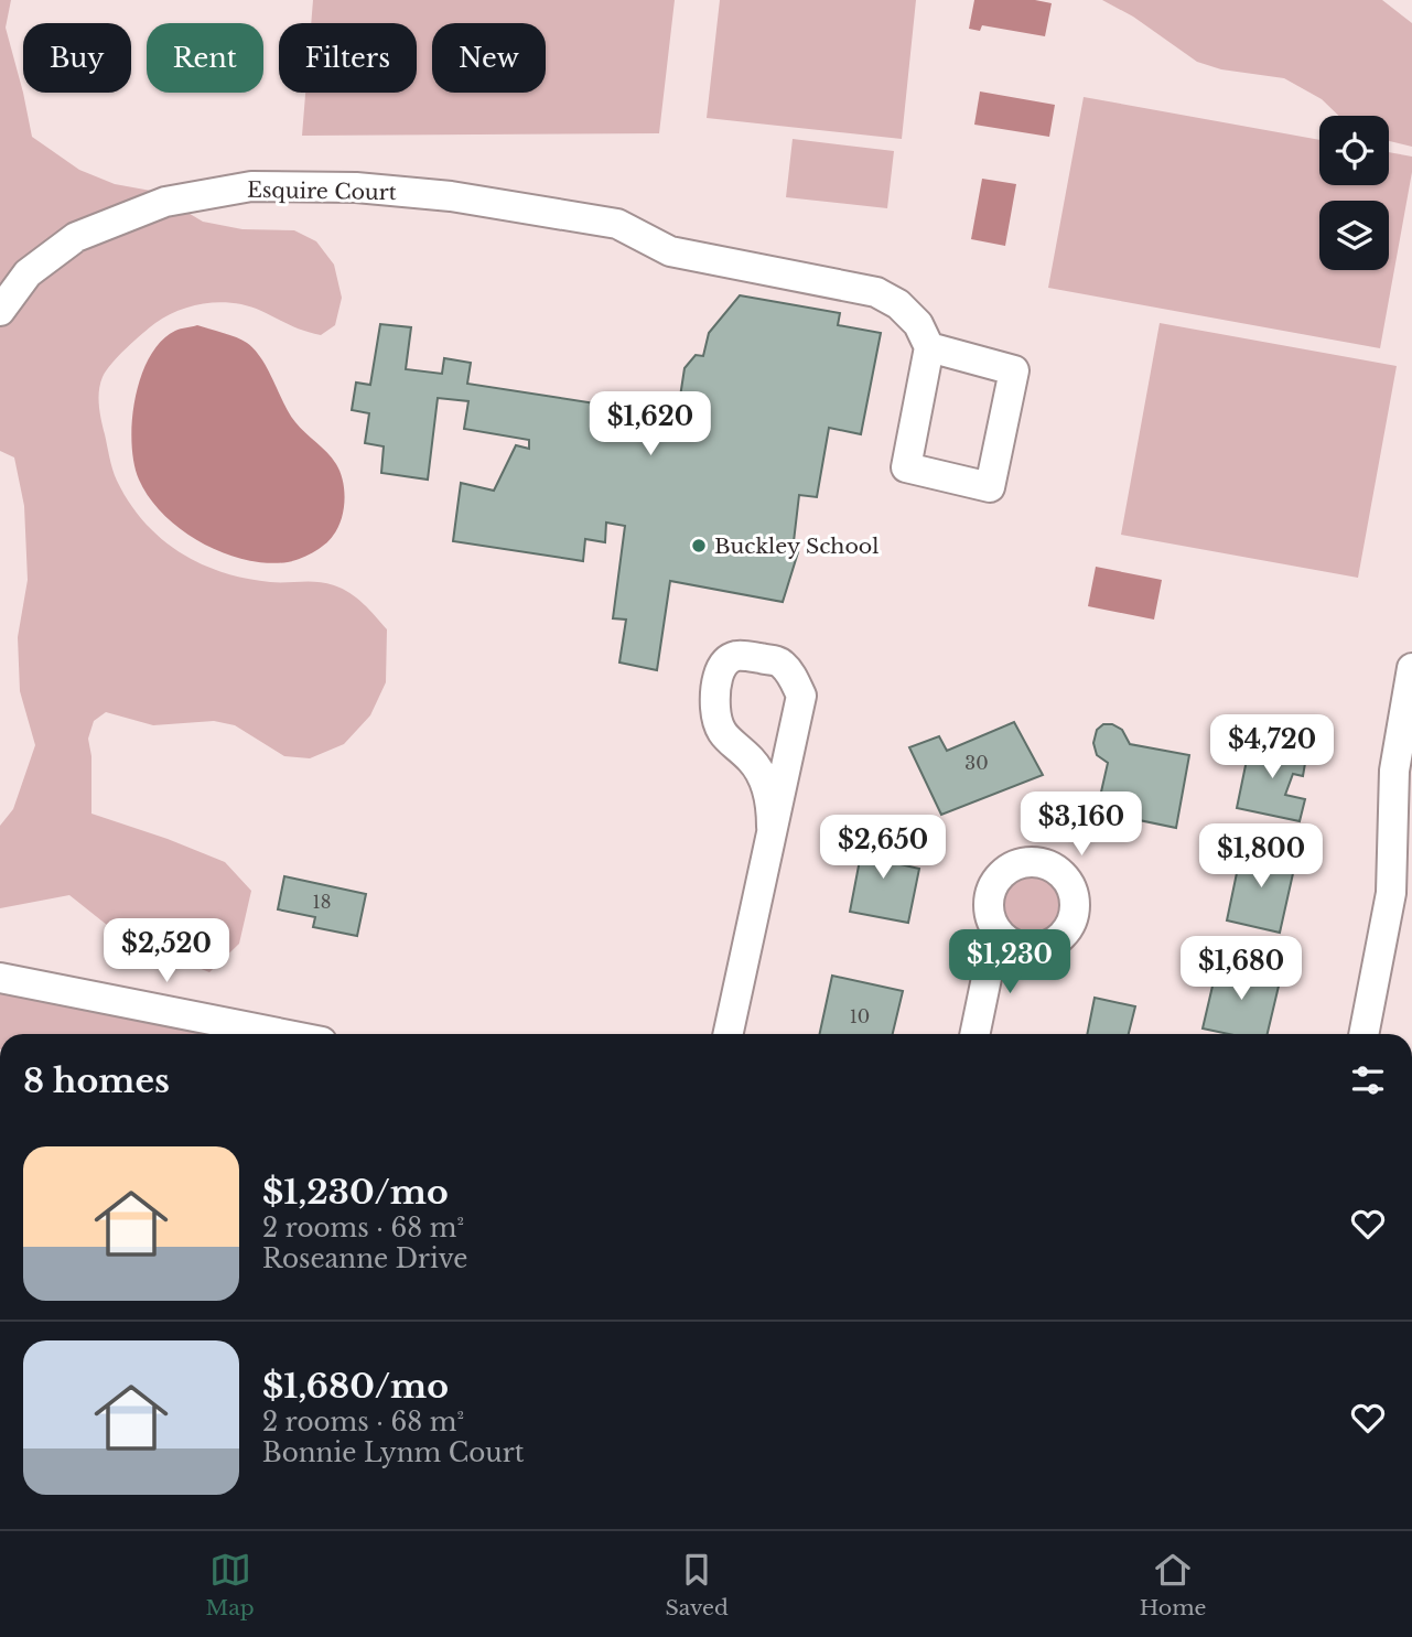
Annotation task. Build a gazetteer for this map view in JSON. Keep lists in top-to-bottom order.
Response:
{
  "streets": {
    "street": ["Esquire Court"]
  },
  "places": ["Buckley School"],
  "house_numbers": ["30", "18", "10"],
  "page": {
    "chip": [
      "Buy",
      "Rent",
      "Filters",
      "New"
    ],
    "price": [
      "$1,620",
      "$4,720",
      "$3,160",
      "$2,650",
      "$1,800",
      "$2,520",
      "$1,230",
      "$1,680"
    ],
    "heading": "8 homes",
    "list": [
      {
        "name": "$1,230/mo",
        "note": "2 rooms · 68 m² · Roseanne Drive"
      },
      {
        "name": "$1,680/mo",
        "note": "2 rooms · 68 m² · Bonnie Lynm Court"
      }
    ],
    "tabs": ["Map", "Saved", "Home"]
  }
}
